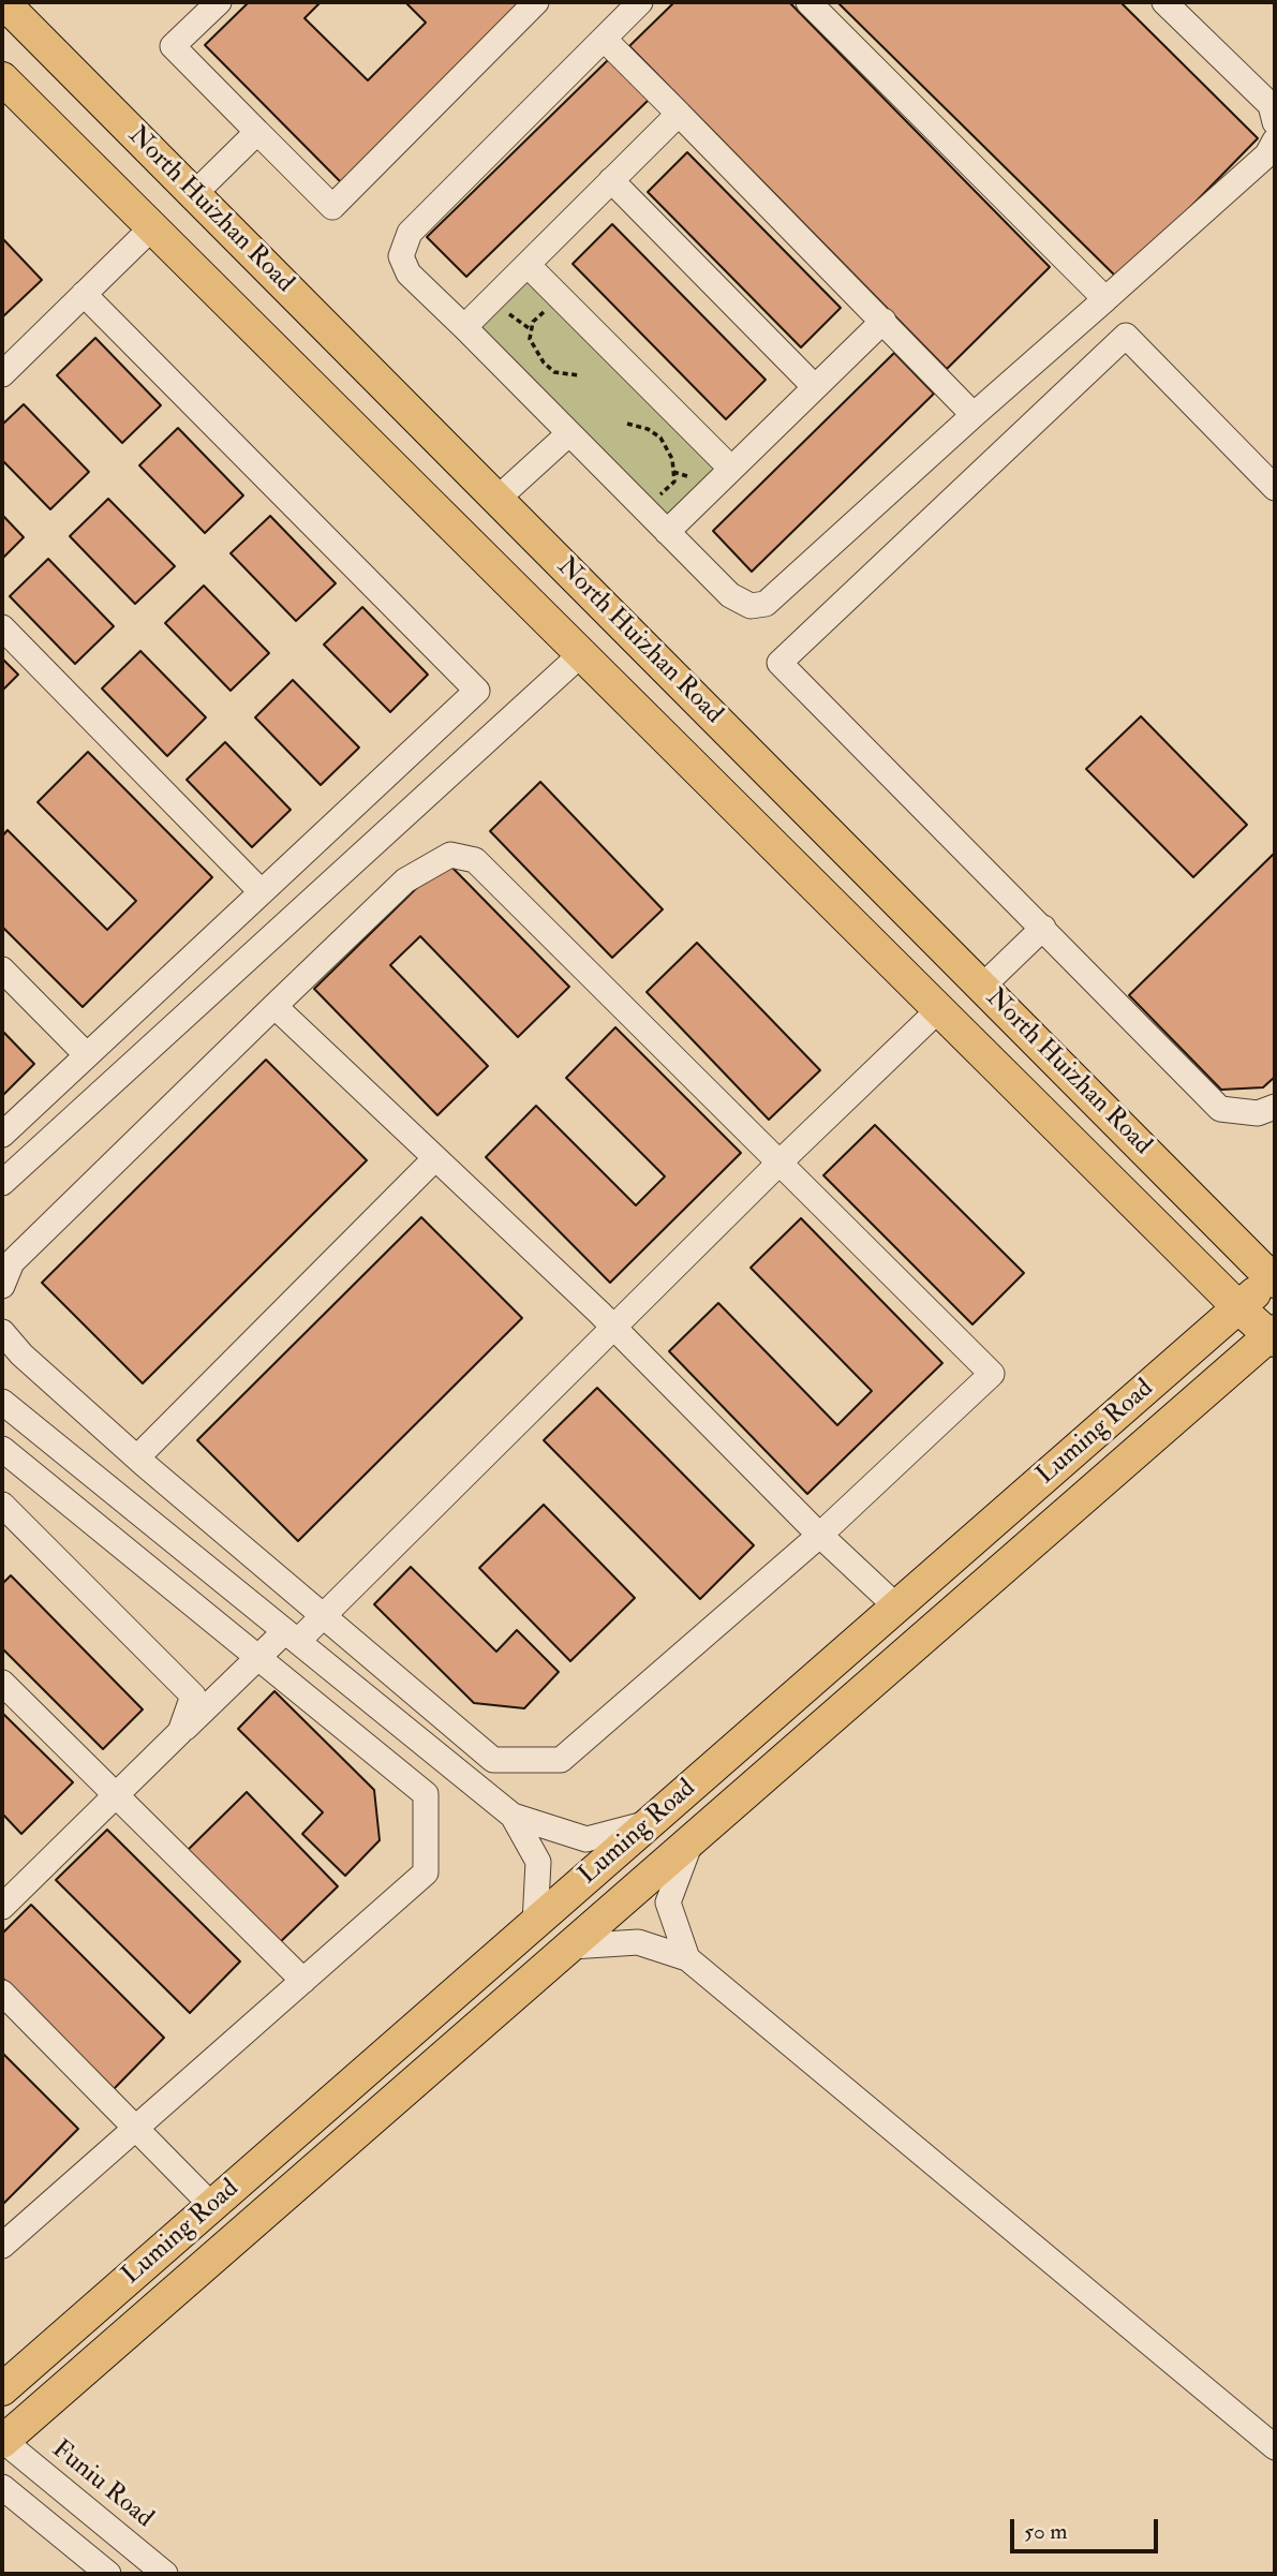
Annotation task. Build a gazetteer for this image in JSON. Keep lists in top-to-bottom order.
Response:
{
  "streets": {
    "main road": ["North Huizhan Road", "Luming Road"],
    "street": ["Funiu Road"]
  },
  "crossings": [
    ["North Huizhan Road", "Luming Road"],
    ["Luming Road", "Funiu Road"]
  ],
  "scale_bar": "50 m"
}
